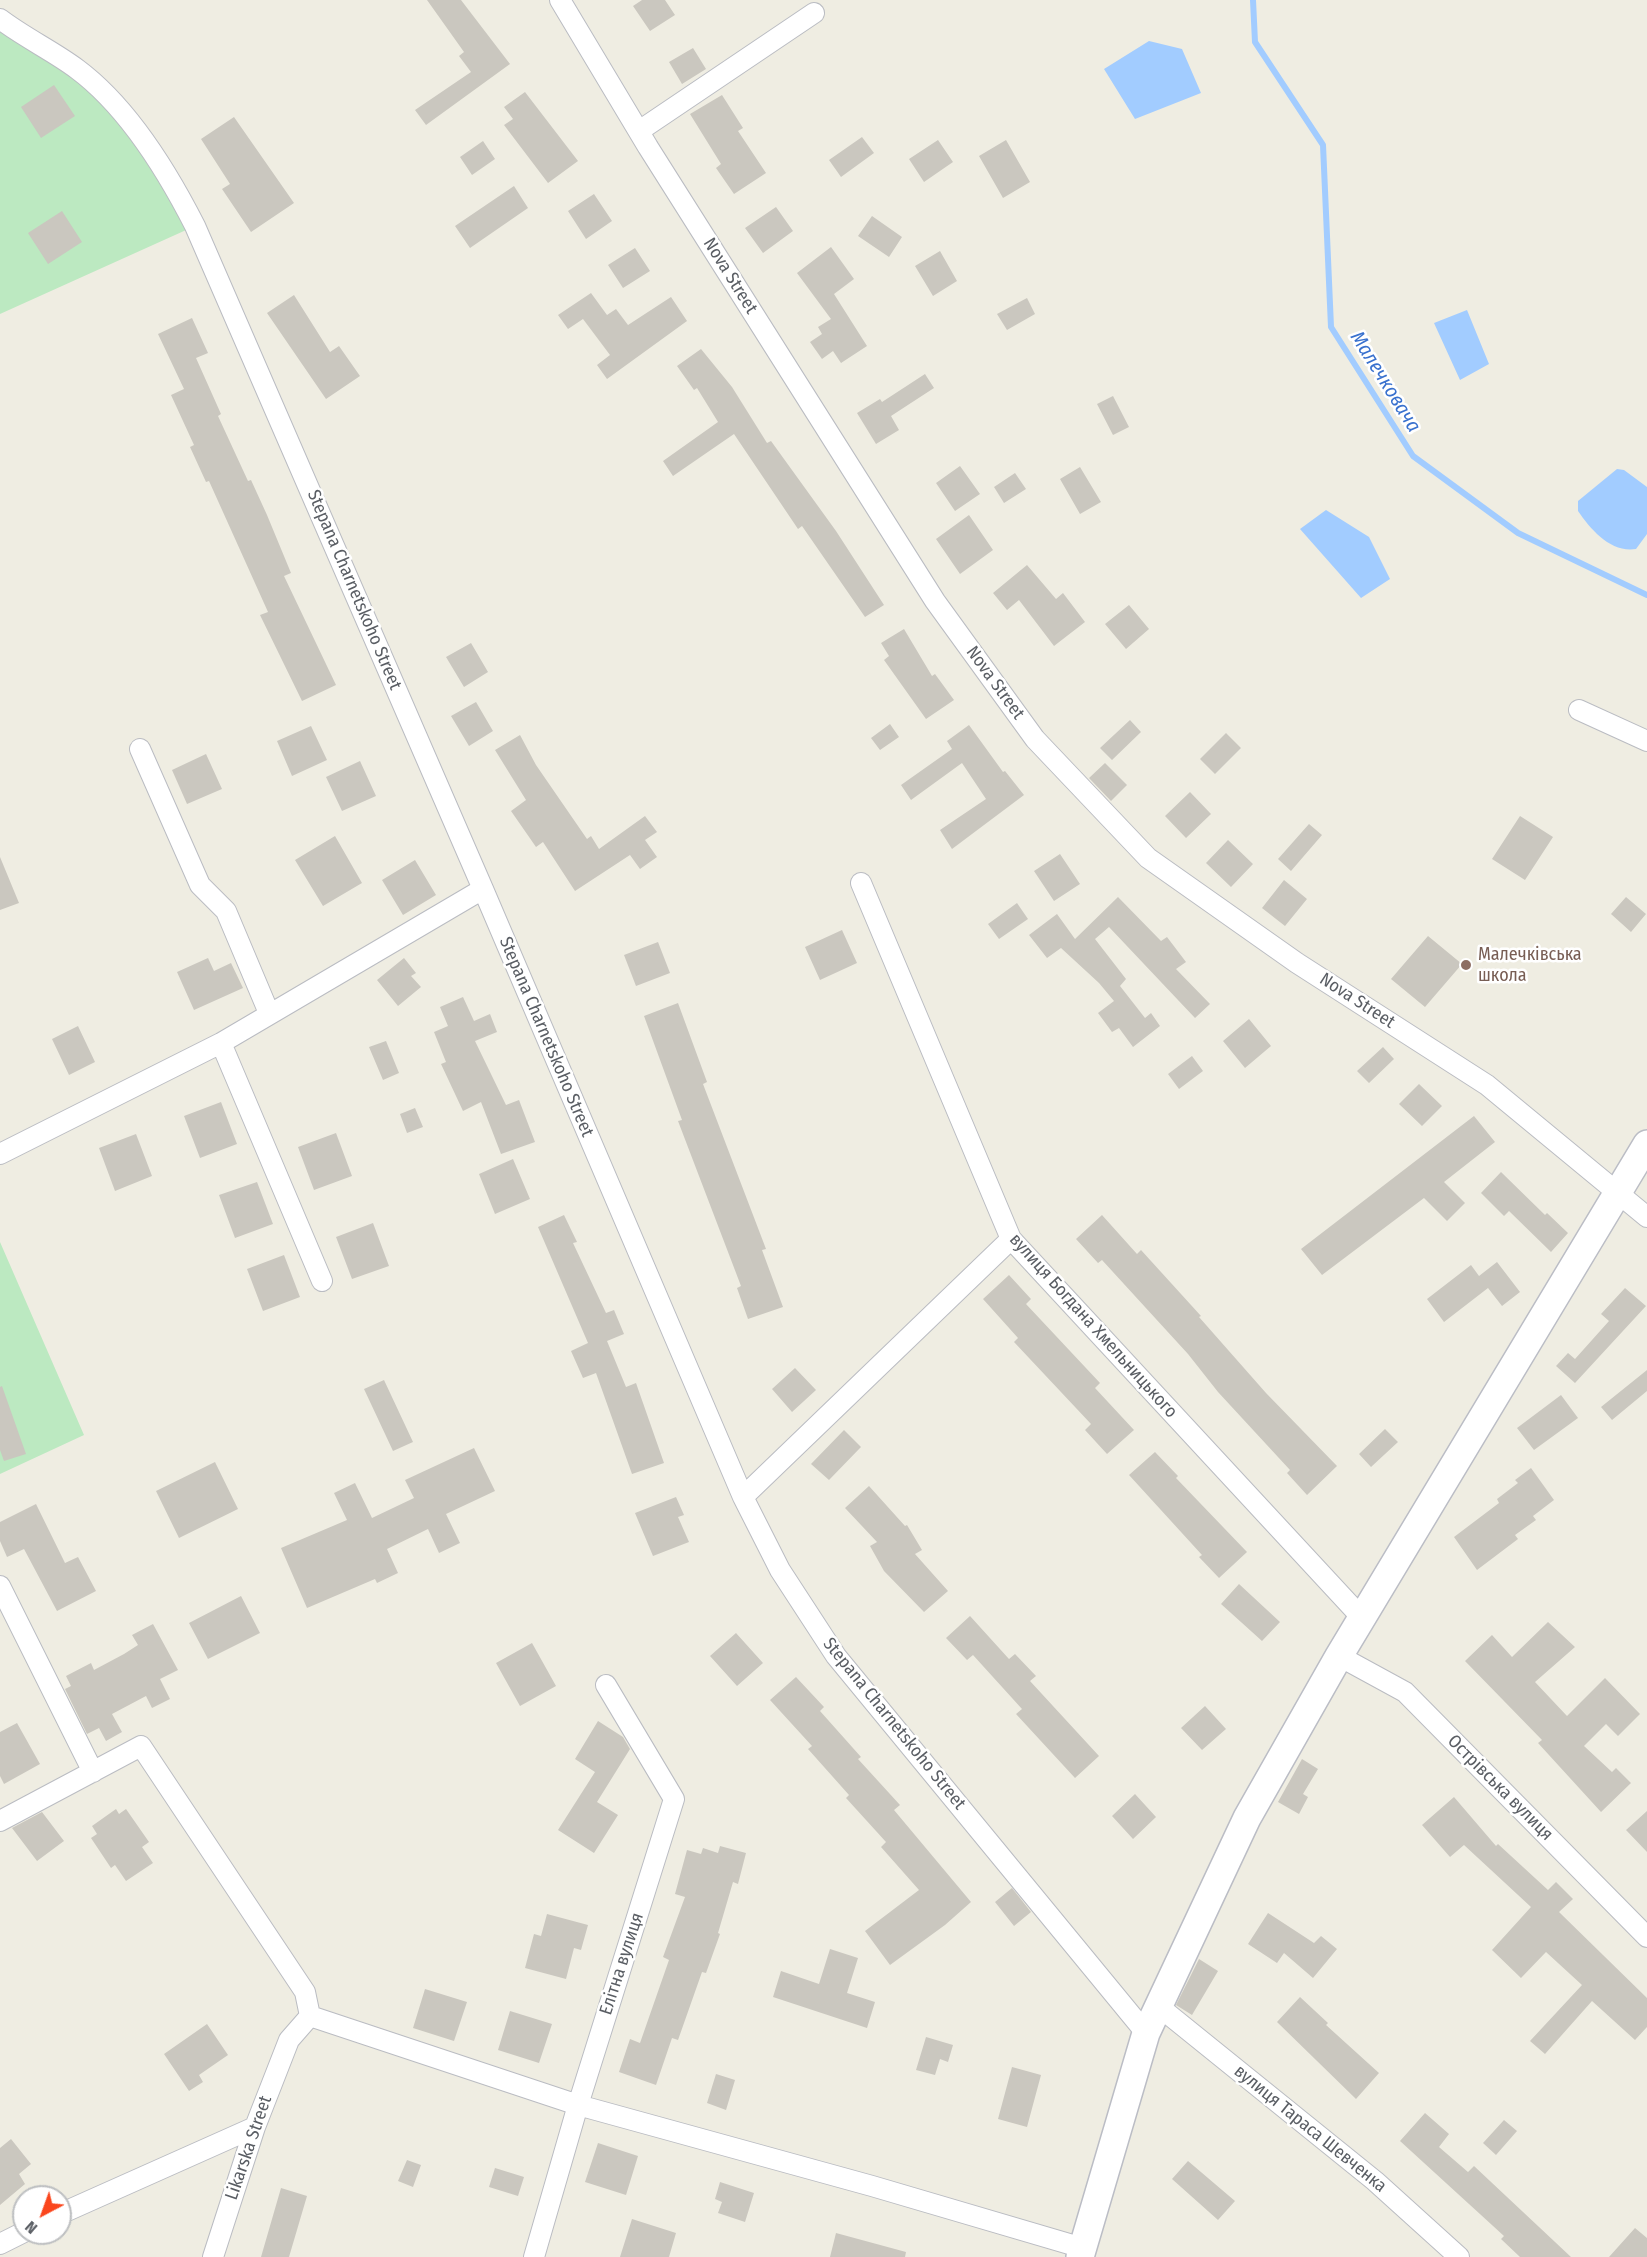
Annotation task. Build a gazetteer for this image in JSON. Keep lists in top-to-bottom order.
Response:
{
  "streets": {
    "street": [
      "Nova Street",
      "Stepana Charnetskoho Street",
      "вулиця Богдана Хмельницького",
      "Острівська вулиця",
      "Елітна вулиця",
      "вулиця Тараса Шевченка",
      "Likarska Street"
    ]
  },
  "water": ["Малечковача"],
  "places": ["Малечківська школа"],
  "north": "bottom left"
}
